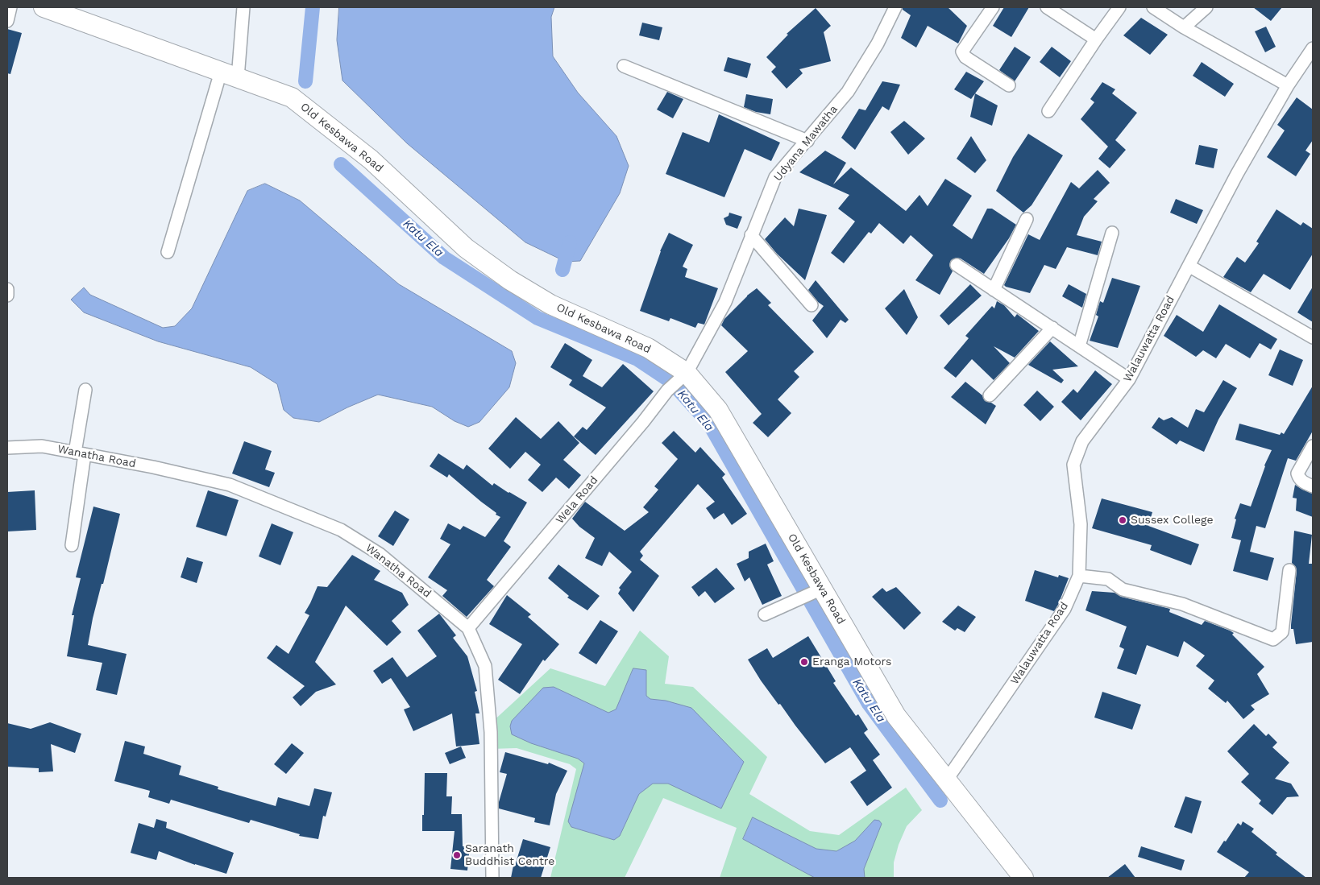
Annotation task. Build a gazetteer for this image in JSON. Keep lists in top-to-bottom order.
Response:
{
  "streets": {
    "main road": ["Old Kesbawa Road"],
    "street": [
      "Udyana Mawatha",
      "Walauwatta Road",
      "Wanatha Road",
      "Wela Road"
    ]
  },
  "crossings": [
    ["Old Kesbawa Road", "Udyana Mawatha"],
    ["Old Kesbawa Road", "Walauwatta Road"],
    ["Old Kesbawa Road", "Wela Road"],
    ["Udyana Mawatha", "Wela Road"],
    ["Wanatha Road", "Wela Road"]
  ],
  "water": ["Katu Ela"],
  "places": ["Sussex College", "Eranga Motors", "Saranath Buddhist Centre"]
}
